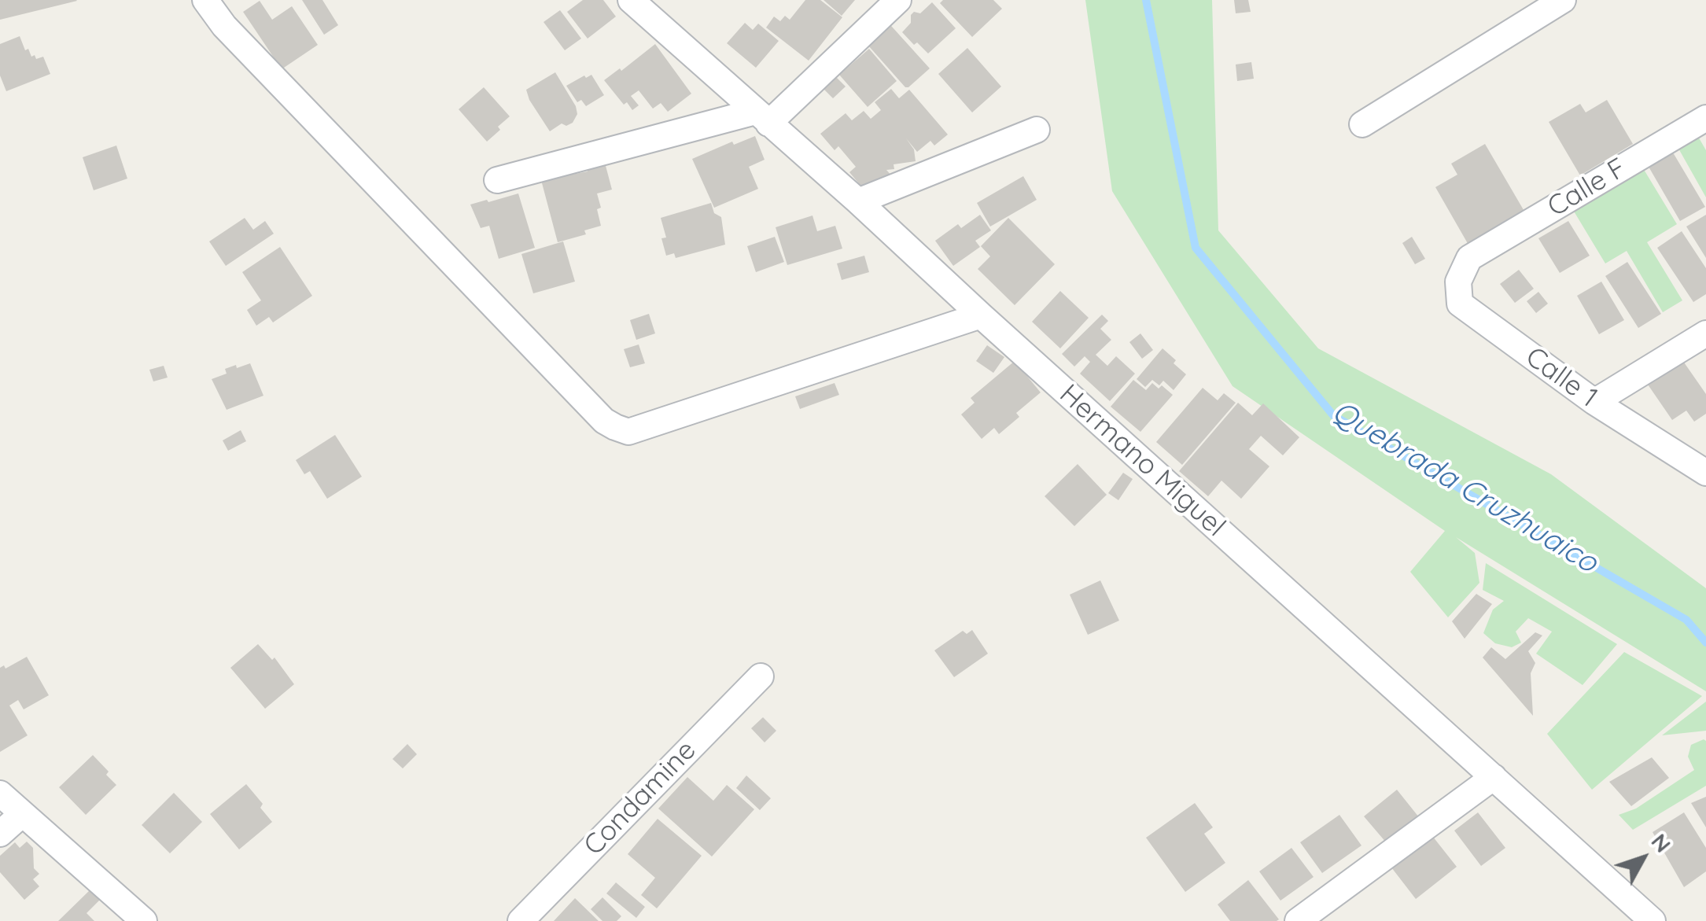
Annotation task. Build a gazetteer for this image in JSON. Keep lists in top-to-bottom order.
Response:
{
  "streets": {
    "street": [
      "Calle F",
      "Calle 1",
      "Hermano Miguel",
      "Condamine"
    ]
  },
  "crossings": [
    ["Calle F", "Calle 1"]
  ],
  "water": ["Quebrada Cruzhuaico"],
  "north": "top right"
}
